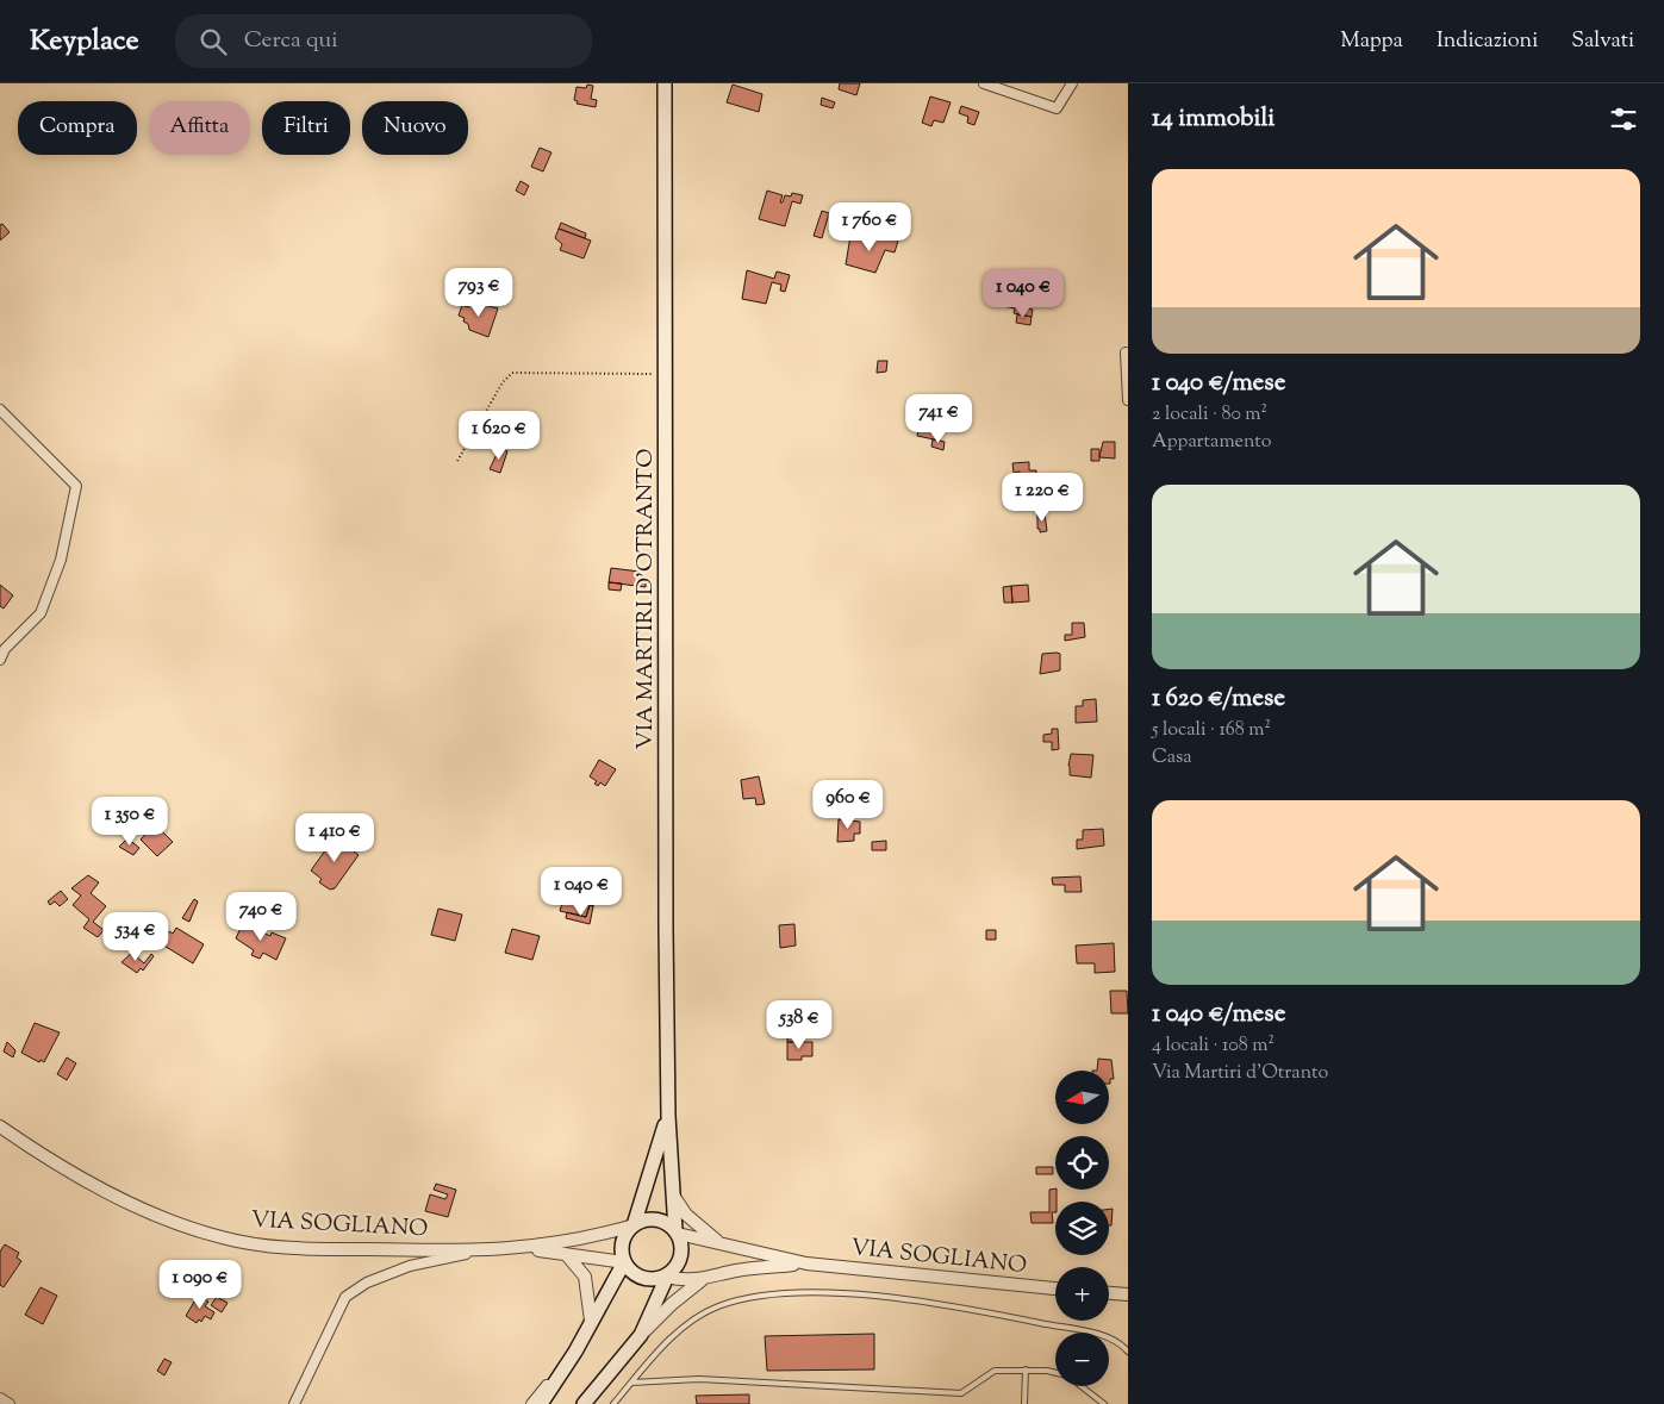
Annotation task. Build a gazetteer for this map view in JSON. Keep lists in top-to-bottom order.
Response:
{
  "streets": {
    "main road": ["VIA MARTIRI D'OTRANTO", "VIA SOGLIANO"]
  },
  "crossings": [
    ["VIA MARTIRI D'OTRANTO", "VIA SOGLIANO"]
  ],
  "north": "left",
  "page": {
    "header": "Keyplace",
    "search": "Cerca qui",
    "nav": ["Mappa", "Indicazioni", "Salvati"],
    "heading": "14 immobili",
    "chip": [
      "Compra",
      "Affitta",
      "Filtri",
      "Nuovo"
    ],
    "list": [
      {
        "name": "1 040 €/mese",
        "note": "2 locali · 80 m² · Appartamento"
      },
      {
        "name": "1 620 €/mese",
        "note": "5 locali · 168 m² · Casa"
      },
      {
        "name": "1 040 €/mese",
        "note": "4 locali · 108 m² · Via Martiri d'Otranto"
      }
    ],
    "price": [
      "1 760 €",
      "793 €",
      "1 040 €",
      "741 €",
      "1 620 €",
      "1 220 €",
      "960 €",
      "1 350 €",
      "1 410 €",
      "1 040 €",
      "740 €",
      "534 €",
      "538 €",
      "1 090 €"
    ],
    "map_buttons": ["+", "−"]
  }
}
